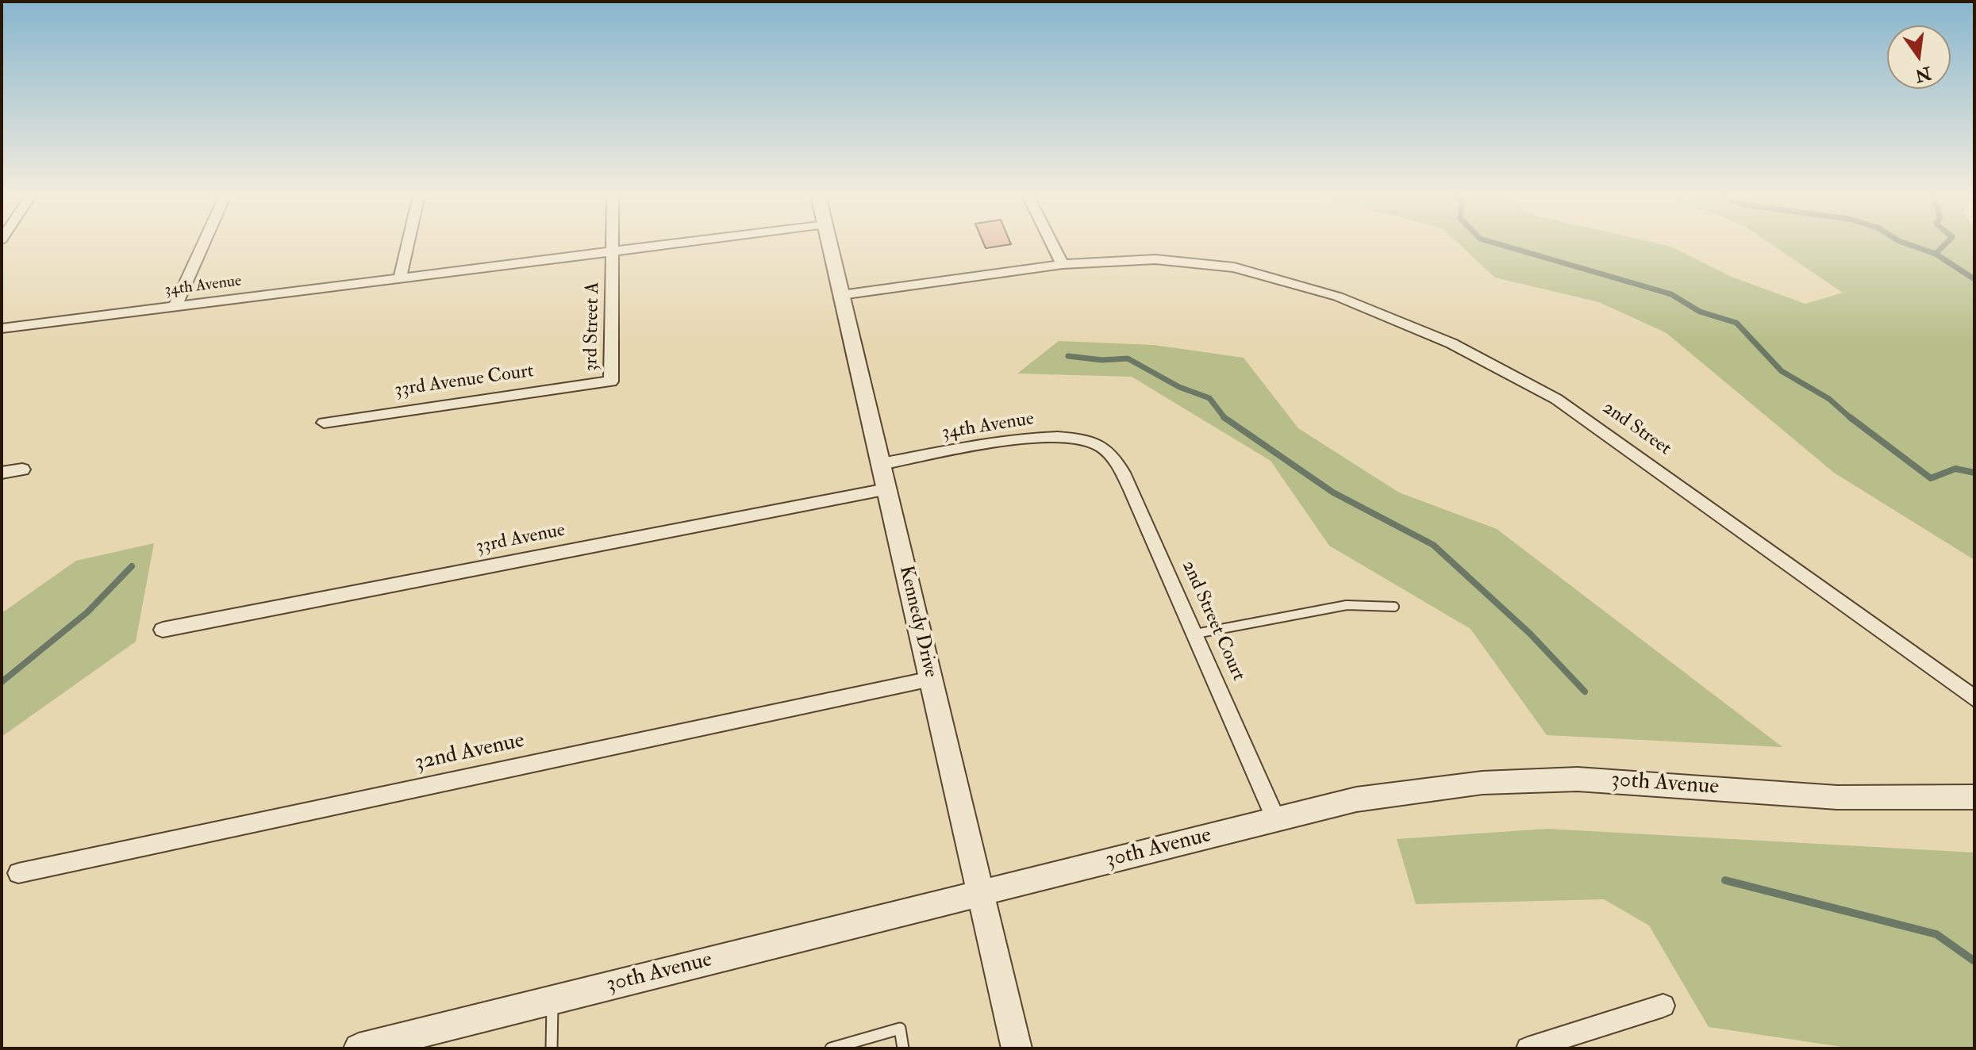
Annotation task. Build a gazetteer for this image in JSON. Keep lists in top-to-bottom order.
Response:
{
  "streets": {
    "street": [
      "34th Avenue",
      "3rd Street A",
      "33rd Avenue Court",
      "2nd Street",
      "33rd Avenue",
      "2nd Street Court",
      "Kennedy Drive",
      "32nd Avenue",
      "30th Avenue"
    ]
  },
  "crossings": [
    ["34th Avenue", "3rd Street A"],
    ["34th Avenue", "2nd Street Court"],
    ["34th Avenue", "Kennedy Drive"],
    ["3rd Street A", "33rd Avenue Court"],
    ["2nd Street", "Kennedy Drive"],
    ["33rd Avenue", "Kennedy Drive"],
    ["2nd Street Court", "30th Avenue"],
    ["Kennedy Drive", "32nd Avenue"],
    ["Kennedy Drive", "30th Avenue"]
  ],
  "north": "bottom"
}
